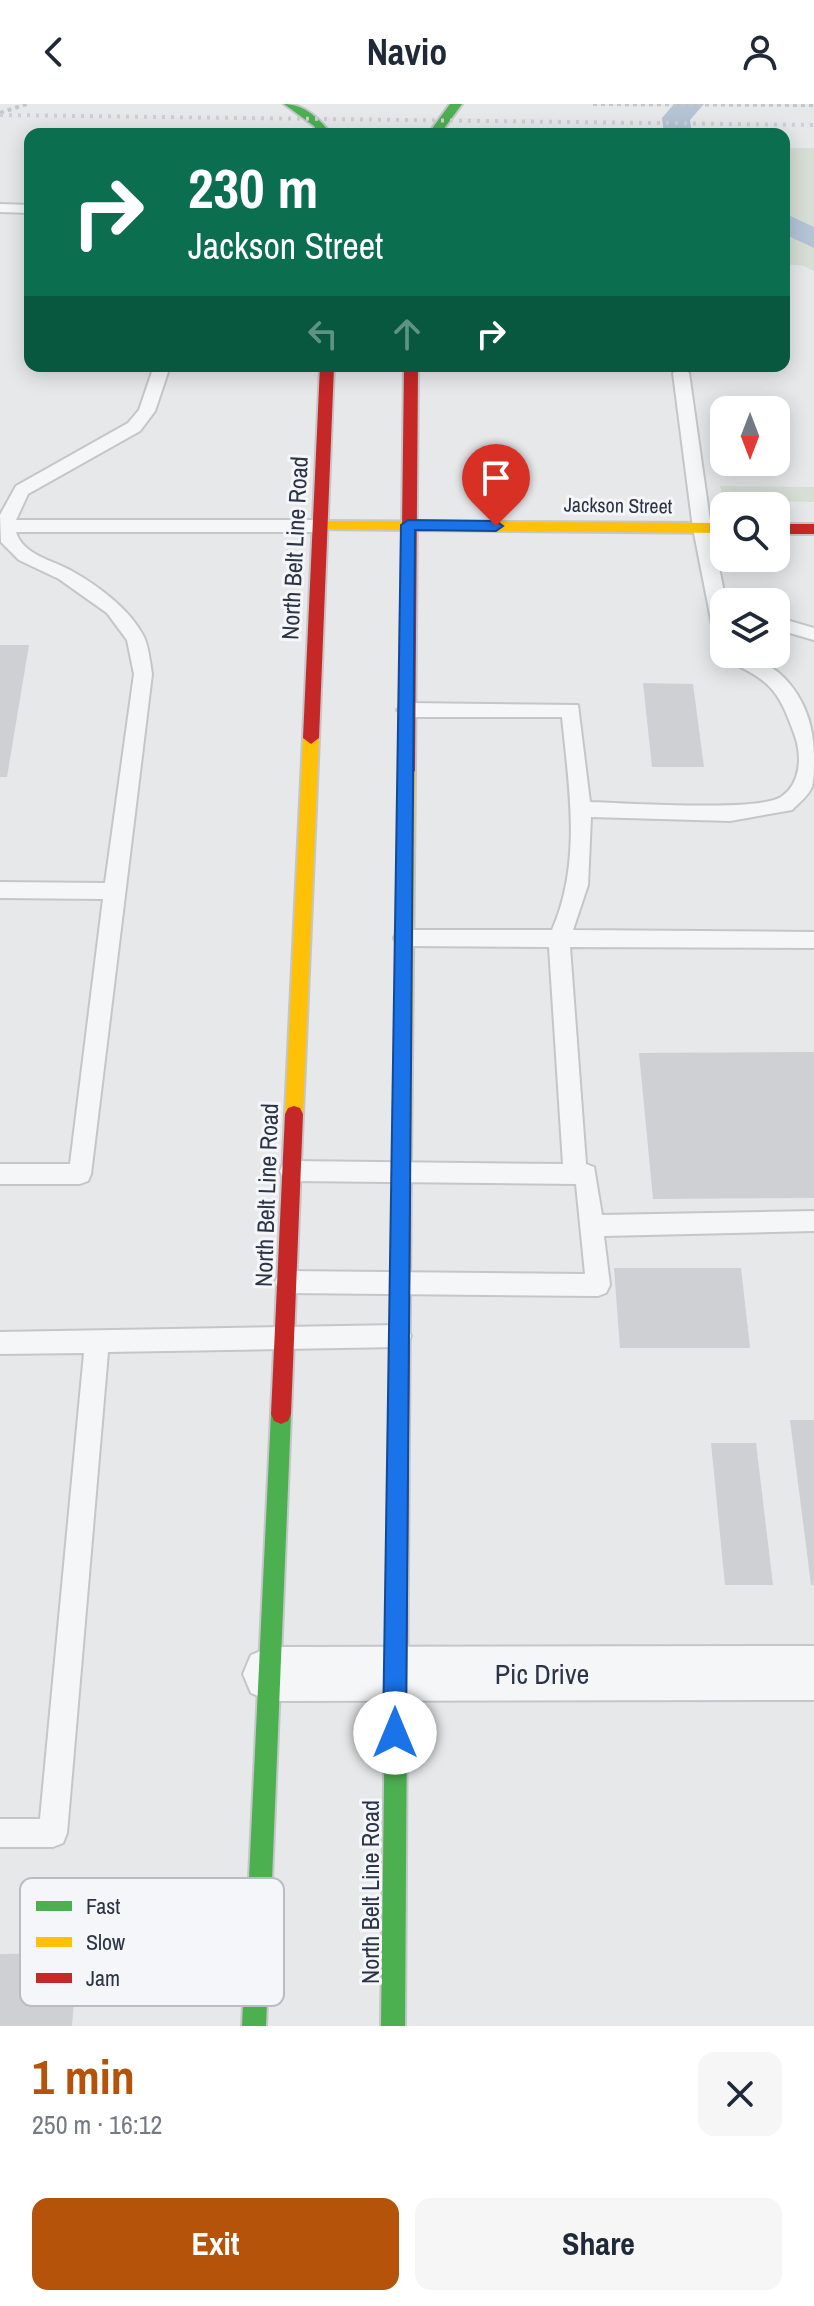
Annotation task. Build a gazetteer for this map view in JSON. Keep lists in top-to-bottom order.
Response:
{
  "streets": {
    "main road": ["Jackson Street", "North Belt Line Road"],
    "street": ["Pic Drive"]
  },
  "crossings": [
    ["Jackson Street", "North Belt Line Road"],
    ["North Belt Line Road", "Pic Drive"]
  ],
  "legend": ["Fast", "Slow", "Jam"],
  "north": "bottom",
  "page": {
    "header": "Navio",
    "turn": ["230 m", "Jackson Street"],
    "heading": ["1 min", "250 m · 16:12"],
    "buttons": ["Exit", "Share"]
  }
}
